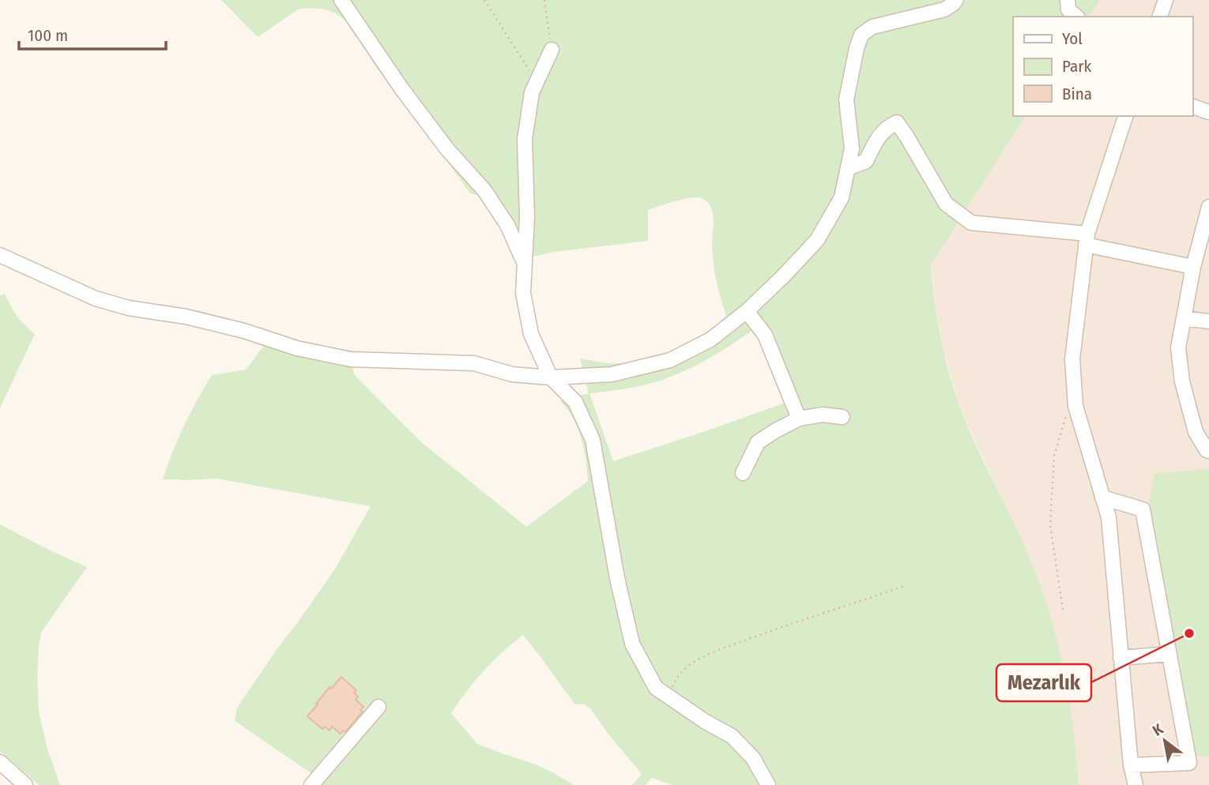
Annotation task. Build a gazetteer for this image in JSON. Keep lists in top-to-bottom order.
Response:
{
  "places": ["Mezarlık"],
  "legend": ["Yol", "Park", "Bina"],
  "scale_bar": "100 m",
  "north": "top left"
}
